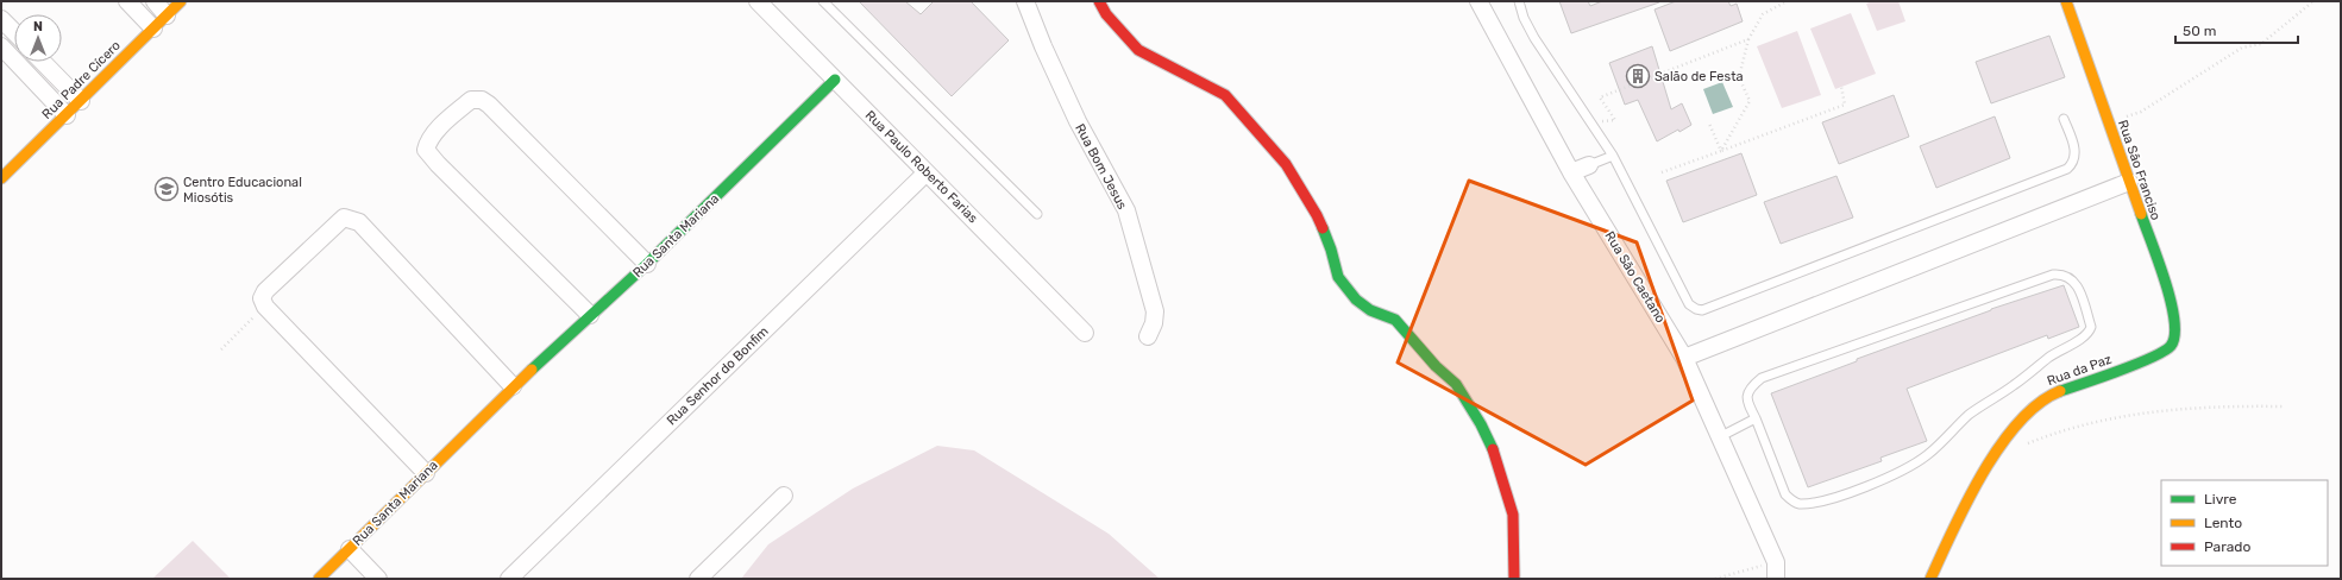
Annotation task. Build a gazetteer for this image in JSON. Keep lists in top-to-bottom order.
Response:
{
  "streets": {
    "street": [
      "Rua Padre Cícero",
      "Rua Paulo Roberto Farias",
      "Rua Bom Jesus",
      "Rua São Franciso",
      "Rua Santa Mariana",
      "Rua São Caetano",
      "Rua da Paz",
      "Rua Senhor do Bonfim"
    ]
  },
  "crossings": [
    ["Rua Paulo Roberto Farias", "Rua Santa Mariana"],
    ["Rua Paulo Roberto Farias", "Rua Senhor do Bonfim"],
    ["Rua São Franciso", "Rua da Paz"]
  ],
  "places": {
    "building": ["Salão de Festa"],
    "school or university": ["Centro Educacional Miosótis"]
  },
  "legend": ["Livre", "Lento", "Parado"],
  "scale_bar": "50 m",
  "north": "top"
}
